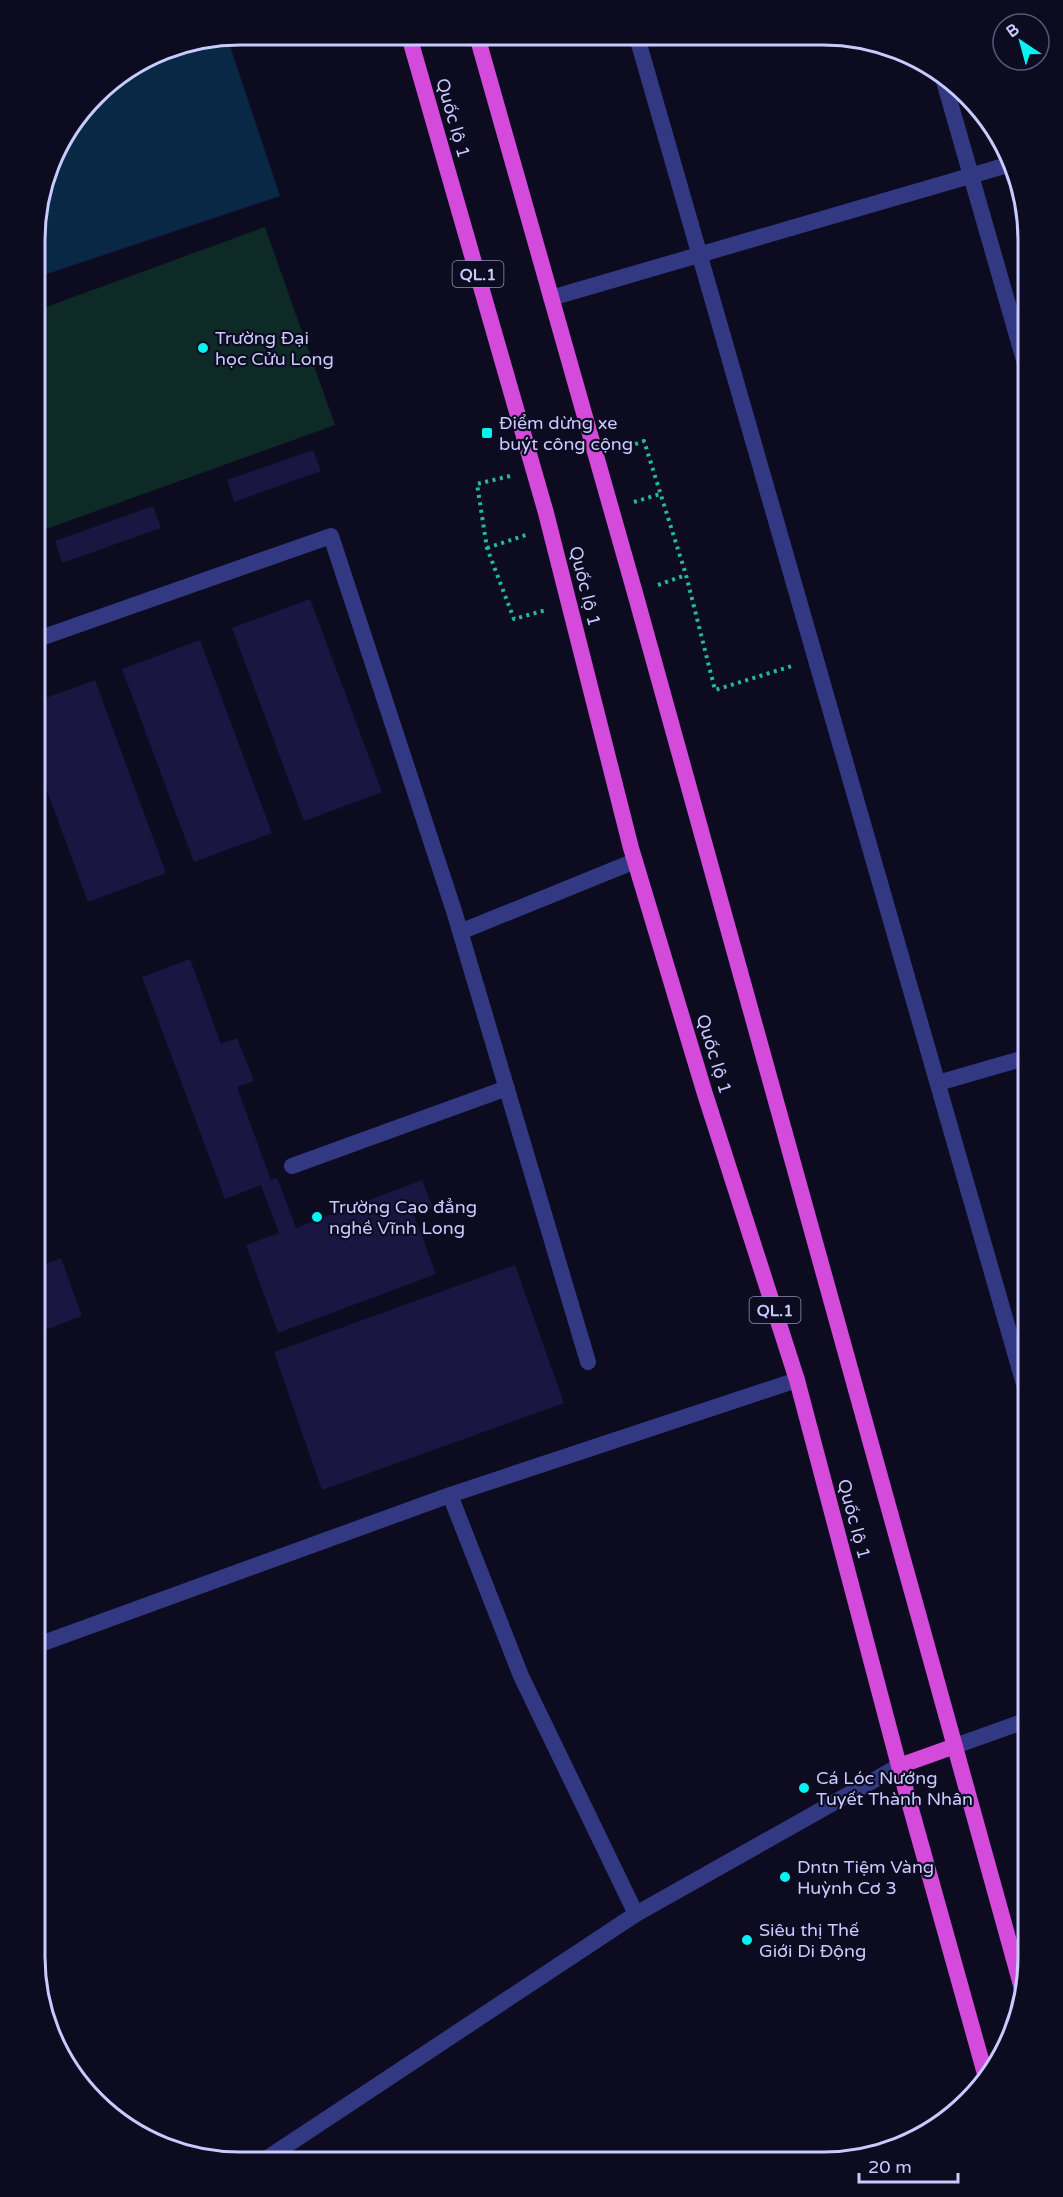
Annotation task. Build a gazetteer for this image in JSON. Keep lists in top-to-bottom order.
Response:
{
  "streets": {
    "highway": ["Quốc lộ 1", "QL.1"]
  },
  "places": {
    "other": [
      "Trường Đại học Cửu Long",
      "Trường Cao đẳng nghề Vĩnh Long",
      "Cá Lóc Nướng Tuyết Thành Nhân",
      "Dntn Tiệm Vàng Huỳnh Cơ 3",
      "Siêu thị Thế Giới Di Động"
    ],
    "transit": ["Điểm dừng xe buýt công cộng"]
  },
  "scale_bar": "20 m",
  "north": "top left"
}
